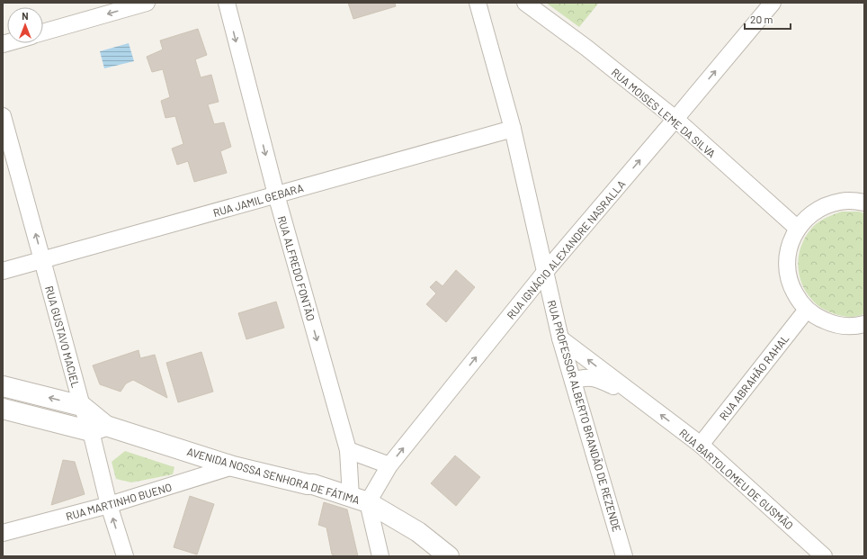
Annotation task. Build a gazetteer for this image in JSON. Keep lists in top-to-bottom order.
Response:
{
  "streets": {
    "street": [
      "RUA MOISES LEME DA SILVA",
      "RUA JAMIL GEBARA",
      "RUA IGNÁCIO ALEXANDRE NASRALLA",
      "RUA ALFREDO FONTÃO",
      "RUA GUSTAVO MACIEL",
      "RUA ABRAHÃO RAHAL",
      "RUA PROFESSOR ALBERTO BRANDÃO DE REZENDE",
      "AVENIDA NOSSA SENHORA DE FÁTIMA",
      "RUA BARTOLOMEU DE GUSMÃO",
      "RUA MARTINHO BUENO"
    ]
  },
  "crossings": [
    ["RUA MOISES LEME DA SILVA", "RUA IGNÁCIO ALEXANDRE NASRALLA"],
    ["RUA JAMIL GEBARA", "RUA ALFREDO FONTÃO"],
    ["RUA JAMIL GEBARA", "RUA GUSTAVO MACIEL"],
    ["RUA JAMIL GEBARA", "RUA PROFESSOR ALBERTO BRANDÃO DE REZENDE"],
    ["RUA IGNÁCIO ALEXANDRE NASRALLA", "RUA ALFREDO FONTÃO"],
    ["RUA IGNÁCIO ALEXANDRE NASRALLA", "RUA PROFESSOR ALBERTO BRANDÃO DE REZENDE"],
    ["RUA IGNÁCIO ALEXANDRE NASRALLA", "AVENIDA NOSSA SENHORA DE FÁTIMA"],
    ["RUA ALFREDO FONTÃO", "AVENIDA NOSSA SENHORA DE FÁTIMA"],
    ["RUA GUSTAVO MACIEL", "AVENIDA NOSSA SENHORA DE FÁTIMA"],
    ["RUA ABRAHÃO RAHAL", "RUA BARTOLOMEU DE GUSMÃO"],
    ["RUA PROFESSOR ALBERTO BRANDÃO DE REZENDE", "RUA BARTOLOMEU DE GUSMÃO"],
    ["AVENIDA NOSSA SENHORA DE FÁTIMA", "RUA MARTINHO BUENO"]
  ],
  "one_way": [
    "RUA IGNÁCIO ALEXANDRE NASRALLA",
    "RUA ALFREDO FONTÃO",
    "RUA GUSTAVO MACIEL",
    "RUA BARTOLOMEU DE GUSMÃO"
  ],
  "scale_bar": "20 m",
  "north": "top"
}
